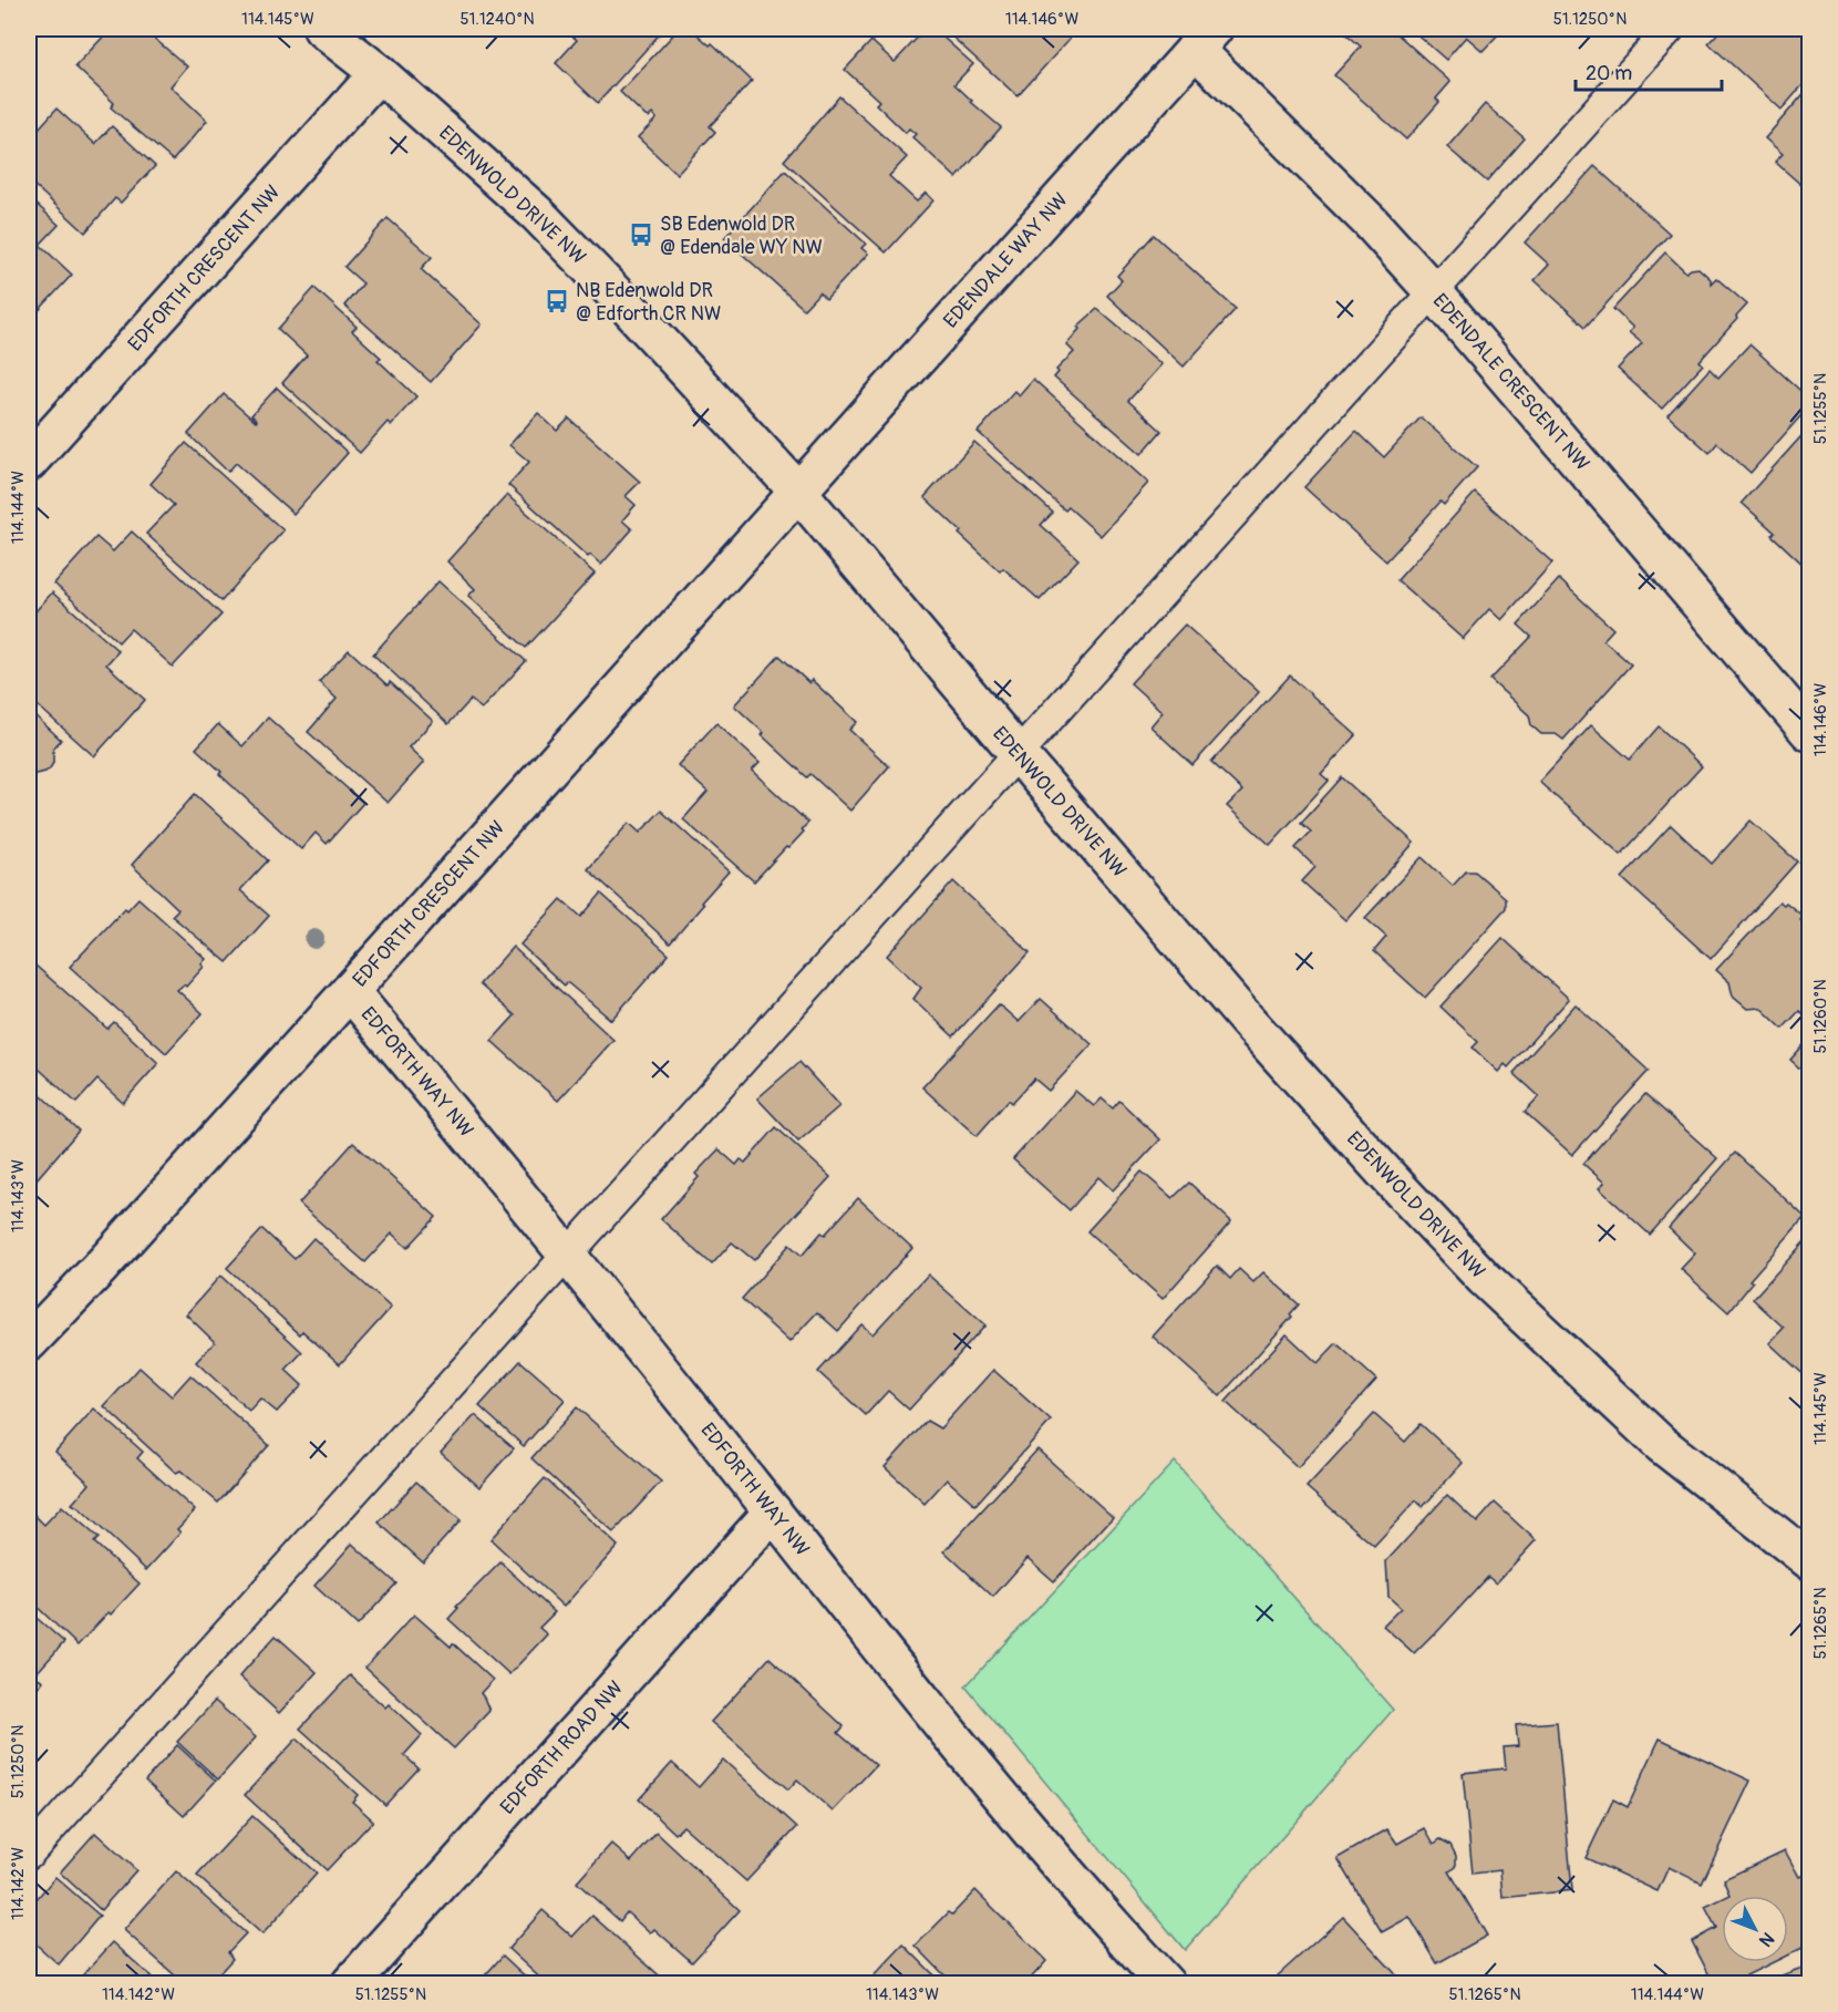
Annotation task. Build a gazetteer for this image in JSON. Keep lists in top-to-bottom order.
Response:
{
  "streets": {
    "street": [
      "EDENWOLD DRIVE NW",
      "EDENDALE WAY NW",
      "EDFORTH CRESCENT NW",
      "EDENDALE CRESCENT NW",
      "EDFORTH WAY NW",
      "EDFORTH ROAD NW"
    ]
  },
  "crossings": [
    ["EDENWOLD DRIVE NW", "EDENDALE WAY NW"],
    ["EDENWOLD DRIVE NW", "EDFORTH CRESCENT NW"],
    ["EDENDALE WAY NW", "EDFORTH CRESCENT NW"],
    ["EDENDALE WAY NW", "EDENDALE CRESCENT NW"],
    ["EDFORTH CRESCENT NW", "EDFORTH WAY NW"],
    ["EDFORTH WAY NW", "EDFORTH ROAD NW"]
  ],
  "places": {
    "bus stop": ["SB Edenwold DR @ Edendale WY NW", "NB Edenwold DR @ Edforth CR NW"]
  },
  "scale_bar": "20 m",
  "north": "bottom right",
  "coordinates": [
    "114.145°W",
    "51.1240°N",
    "114.146°W",
    "51.1250°N",
    "51.1255°N",
    "114.144°W",
    "51.1260°N",
    "114.143°W",
    "51.1265°N",
    "114.142°W"
  ]
}
